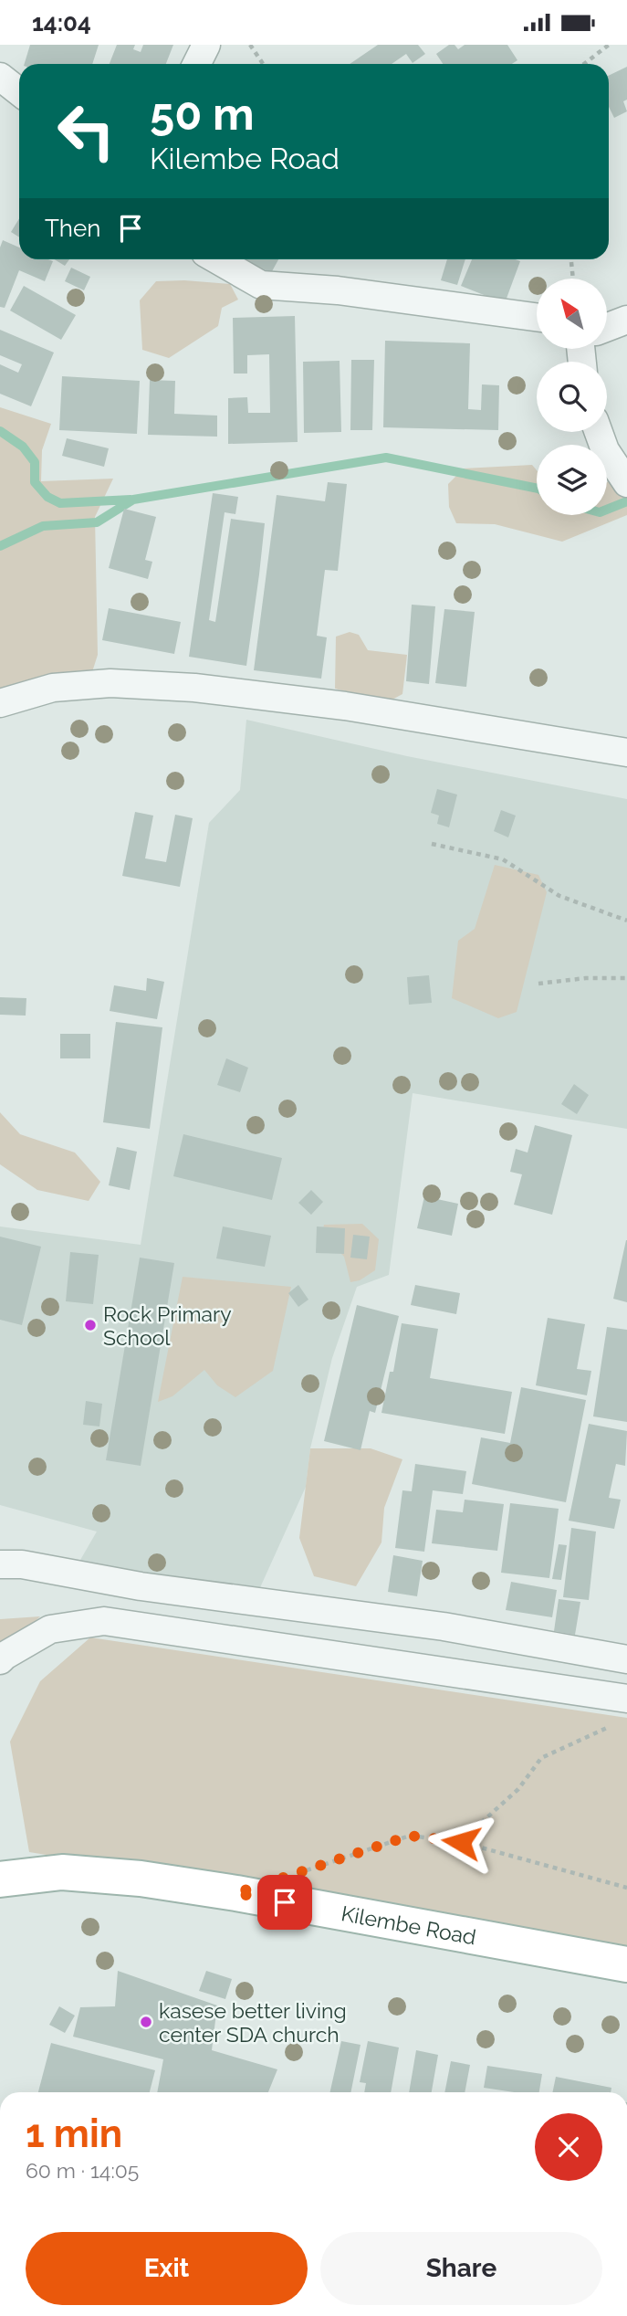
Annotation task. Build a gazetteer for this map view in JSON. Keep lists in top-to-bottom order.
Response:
{
  "streets": {
    "main road": ["Kilembe Road"]
  },
  "places": ["Rock Primary School", "kasese better living center SDA church"],
  "north": "top left",
  "page": {
    "status": "14:04",
    "turn": ["50 m", "Kilembe Road"],
    "then": "Then",
    "heading": ["1 min", "60 m · 14:05"],
    "buttons": ["Exit", "Share"]
  }
}
